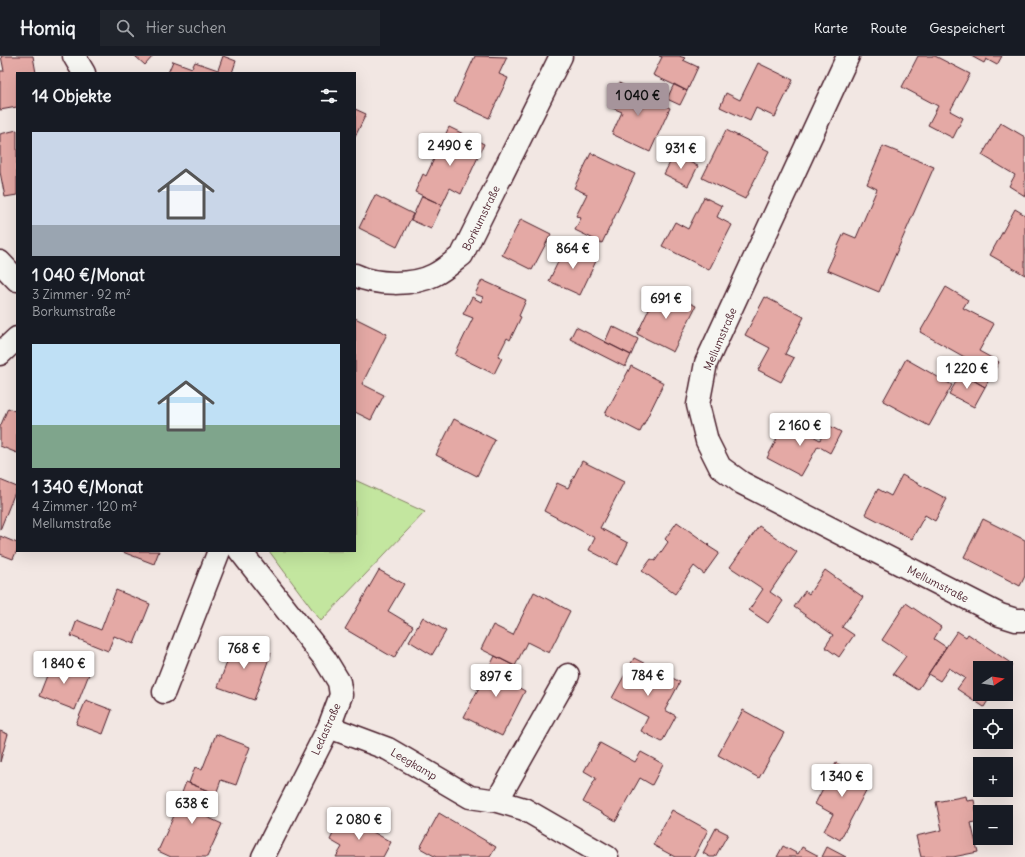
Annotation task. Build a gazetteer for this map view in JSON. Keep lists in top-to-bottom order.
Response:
{
  "streets": {
    "street": [
      "Borkumstraße",
      "Mellumstraße",
      "Ledastraße",
      "Leegkamp"
    ]
  },
  "crossings": [
    ["Ledastraße", "Leegkamp"]
  ],
  "north": "right",
  "page": {
    "header": "Homiq",
    "search": "Hier suchen",
    "nav": ["Karte", "Route", "Gespeichert"],
    "heading": "14 Objekte",
    "price": [
      "1 040 €",
      "2 490 €",
      "931 €",
      "864 €",
      "691 €",
      "1 220 €",
      "2 160 €",
      "768 €",
      "1 840 €",
      "784 €",
      "897 €",
      "1 340 €",
      "638 €",
      "2 080 €"
    ],
    "list": [
      {
        "name": "1 040 €/Monat",
        "note": "3 Zimmer · 92 m² · Borkumstraße"
      },
      {
        "name": "1 340 €/Monat",
        "note": "4 Zimmer · 120 m² · Mellumstraße"
      }
    ],
    "map_buttons": ["+", "−"]
  }
}
